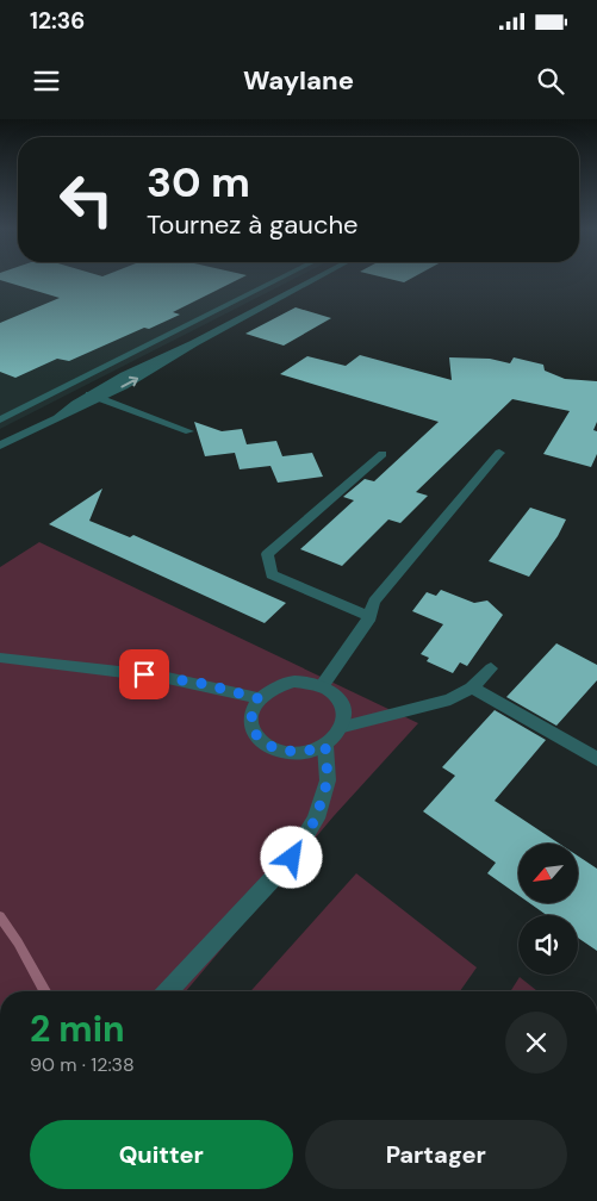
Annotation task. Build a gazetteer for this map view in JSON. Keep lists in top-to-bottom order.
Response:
{
  "north": "bottom left",
  "page": {
    "status": "12:36",
    "header": "Waylane",
    "turn": ["30 m", "Tournez à gauche"],
    "heading": ["2 min", "90 m · 12:38"],
    "buttons": ["Quitter", "Partager"]
  }
}
